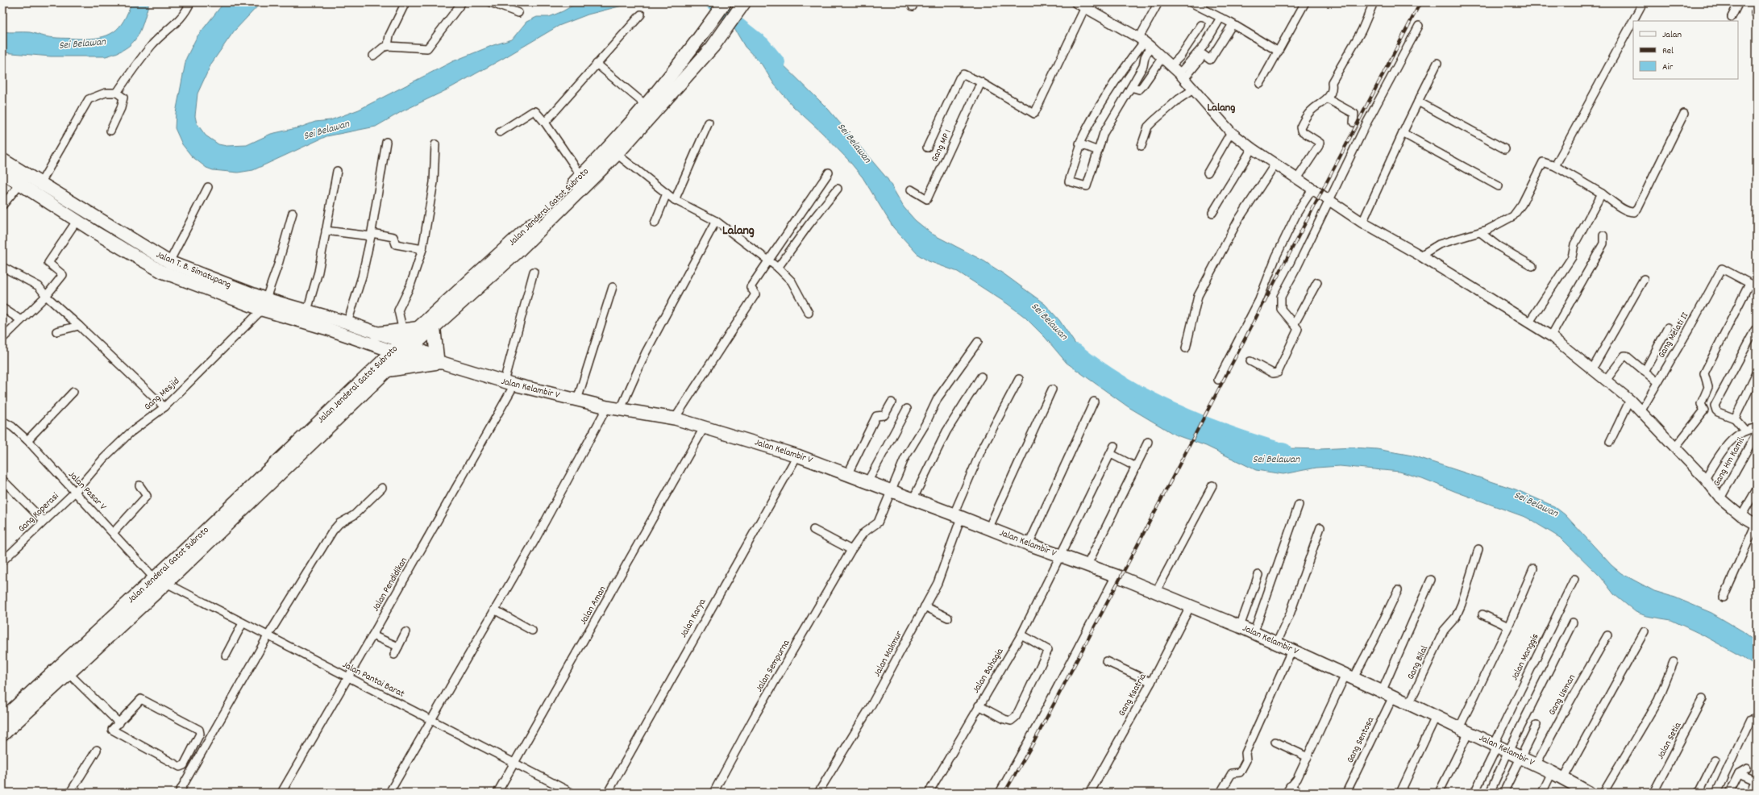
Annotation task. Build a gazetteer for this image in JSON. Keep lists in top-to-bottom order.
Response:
{
  "streets": {
    "highway": ["Jalan Jenderal Gatot Subroto"],
    "main road": ["Jalan T. B. Simatupang", "Jalan Kelambir V"],
    "street": [
      "Gang MP 1",
      "Gang Melati II",
      "Gang Mesjid",
      "Gang Hm Kamil",
      "Jalan Pasar V",
      "Gang Koperasi",
      "Jalan Pendidikan",
      "Jalan Aman",
      "Jalan Karya",
      "Jalan Makmur",
      "Jalan Manggis",
      "Gang Bilal",
      "Jalan Sempurna",
      "Jalan Bahagia",
      "Jalan Pantai Barat",
      "Gang Ksatria",
      "Gang Usman",
      "Gang Sentosa",
      "Jalan Setia"
    ]
  },
  "crossings": [
    ["Jalan Jenderal Gatot Subroto", "Jalan T. B. Simatupang"],
    ["Jalan Jenderal Gatot Subroto", "Jalan Kelambir V"],
    ["Jalan Jenderal Gatot Subroto", "Jalan Pasar V"],
    ["Jalan Jenderal Gatot Subroto", "Jalan Pantai Barat"],
    ["Jalan T. B. Simatupang", "Jalan Kelambir V"],
    ["Jalan T. B. Simatupang", "Gang Mesjid"],
    ["Jalan Kelambir V", "Jalan Pendidikan"],
    ["Jalan Kelambir V", "Jalan Aman"],
    ["Jalan Kelambir V", "Jalan Karya"],
    ["Jalan Kelambir V", "Jalan Makmur"],
    ["Jalan Kelambir V", "Jalan Manggis"],
    ["Jalan Kelambir V", "Gang Bilal"],
    ["Jalan Kelambir V", "Jalan Sempurna"],
    ["Jalan Kelambir V", "Jalan Bahagia"],
    ["Jalan Kelambir V", "Gang Ksatria"],
    ["Jalan Kelambir V", "Gang Usman"],
    ["Jalan Kelambir V", "Gang Sentosa"],
    ["Gang Mesjid", "Jalan Pasar V"],
    ["Gang Mesjid", "Gang Koperasi"],
    ["Jalan Pasar V", "Gang Koperasi"],
    ["Jalan Pasar V", "Jalan Pantai Barat"],
    ["Jalan Pendidikan", "Jalan Pantai Barat"],
    ["Jalan Aman", "Jalan Pantai Barat"]
  ],
  "districts": ["Lalang", "Lalang"],
  "water": ["Sei Belawan"],
  "legend": ["Jalan", "Rel", "Air"]
}
